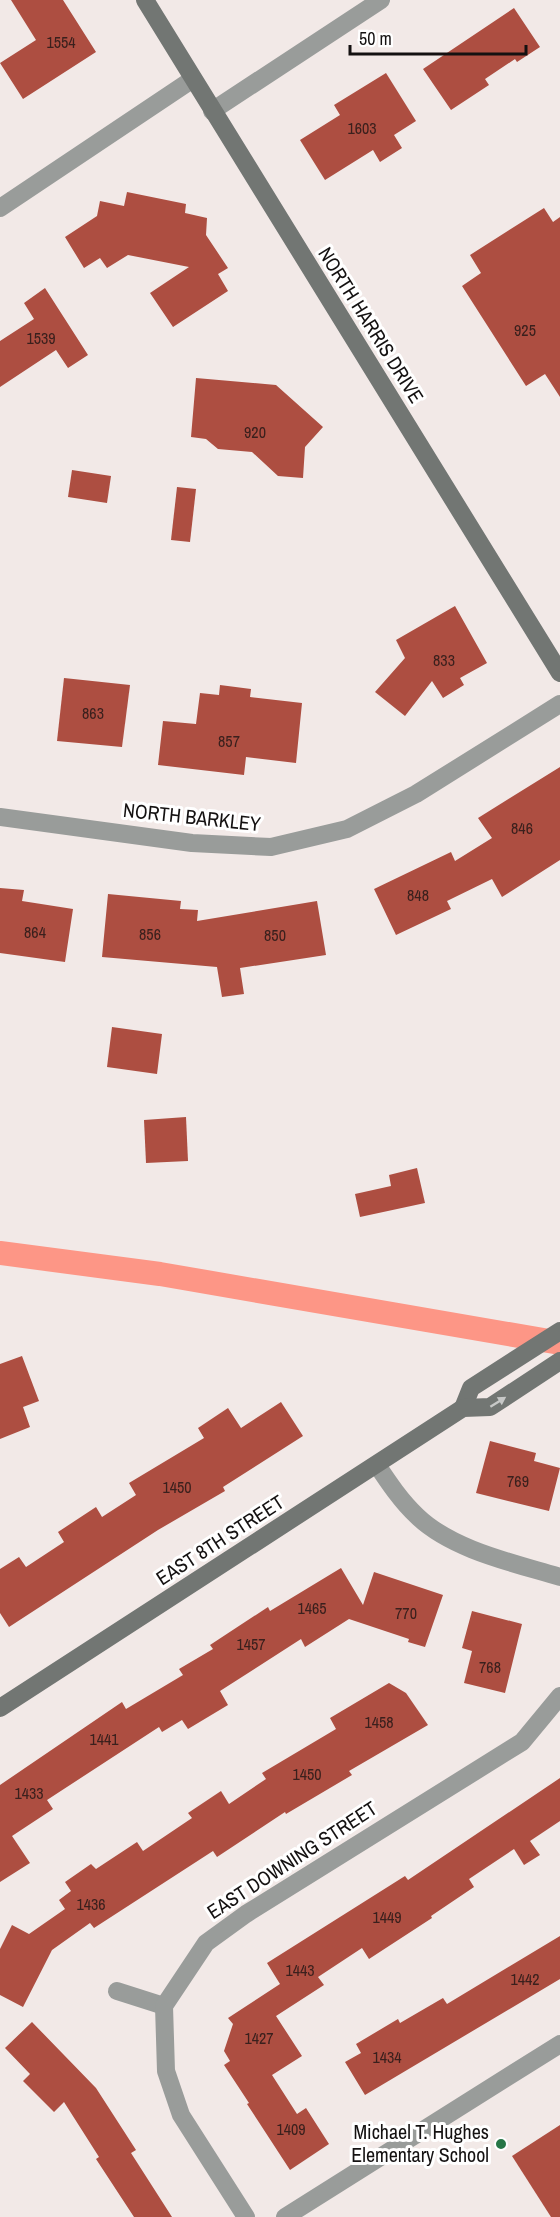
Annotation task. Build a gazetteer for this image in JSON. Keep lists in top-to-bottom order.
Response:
{
  "streets": {
    "street": [
      "NORTH HARRIS DRIVE",
      "NORTH BARKLEY",
      "EAST 8TH STREET",
      "EAST DOWNING STREET"
    ]
  },
  "places": ["Michael T. Hughes Elementary School"],
  "house_numbers": [
    "1554",
    "1603",
    "925",
    "1539",
    "920",
    "833",
    "863",
    "857",
    "846",
    "848",
    "864",
    "856",
    "850",
    "769",
    "1450",
    "1465",
    "770",
    "1457",
    "768",
    "1458",
    "1441",
    "1450",
    "1433",
    "1436",
    "1449",
    "1443",
    "1442",
    "1427",
    "1434",
    "1409"
  ],
  "scale_bar": "50 m"
}
